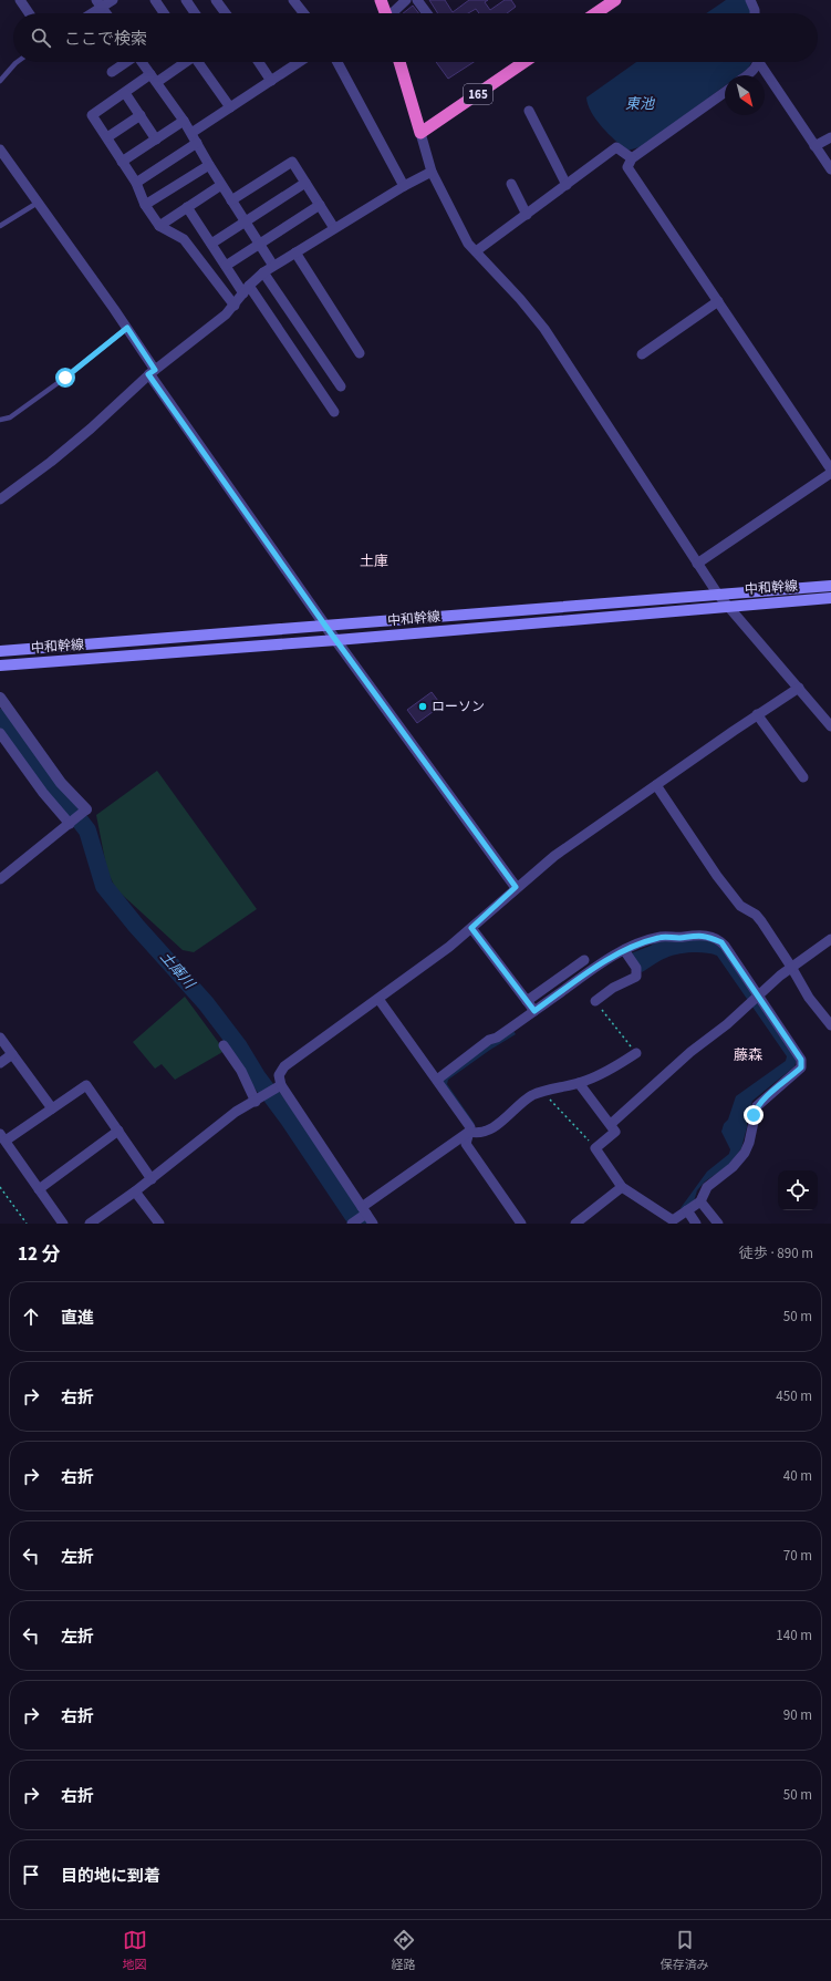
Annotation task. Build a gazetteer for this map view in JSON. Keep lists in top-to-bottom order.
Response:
{
  "streets": {
    "highway": ["165"],
    "main road": ["中和幹線"]
  },
  "districts": ["土庫", "藤森"],
  "water": ["東池", "土庫川"],
  "places": ["ローソン"],
  "north": "bottom right",
  "page": {
    "search": "ここで検索",
    "heading": ["12 分", "徒歩 · 890 m"],
    "list": [
      ["直進", "50 m"],
      ["右折", "450 m"],
      ["右折", "40 m"],
      ["左折", "70 m"],
      ["左折", "140 m"],
      ["右折", "90 m"],
      ["右折", "50 m"],
      "目的地に到着"
    ],
    "nav": ["地図", "経路", "保存済み"]
  }
}
